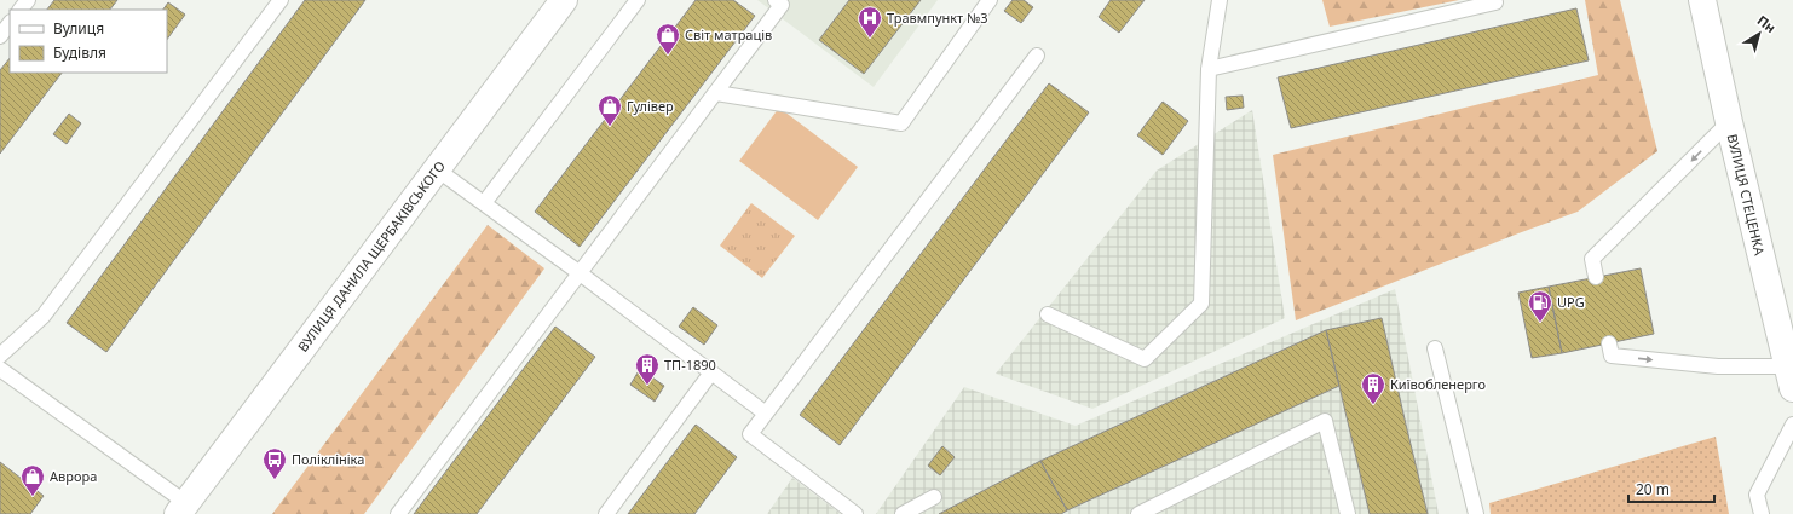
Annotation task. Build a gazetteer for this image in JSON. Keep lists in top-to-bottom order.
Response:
{
  "streets": {
    "main road": ["ВУЛИЦЯ СТЕЦЕНКА", "ВУЛИЦЯ ДАНИЛА ЩЕРБАКІВСЬКОГО"]
  },
  "places": {
    "hospital": ["Травмпункт №3"],
    "shop": ["Світ матраців", "Гулівер", "Аврора"],
    "fuel station": ["UPG"],
    "building": ["ТП-1890", "Київобленерго"],
    "bus stop": ["Поліклініка"]
  },
  "legend": ["Вулиця", "Будівля"],
  "scale_bar": "20 m",
  "north": "top right"
}
